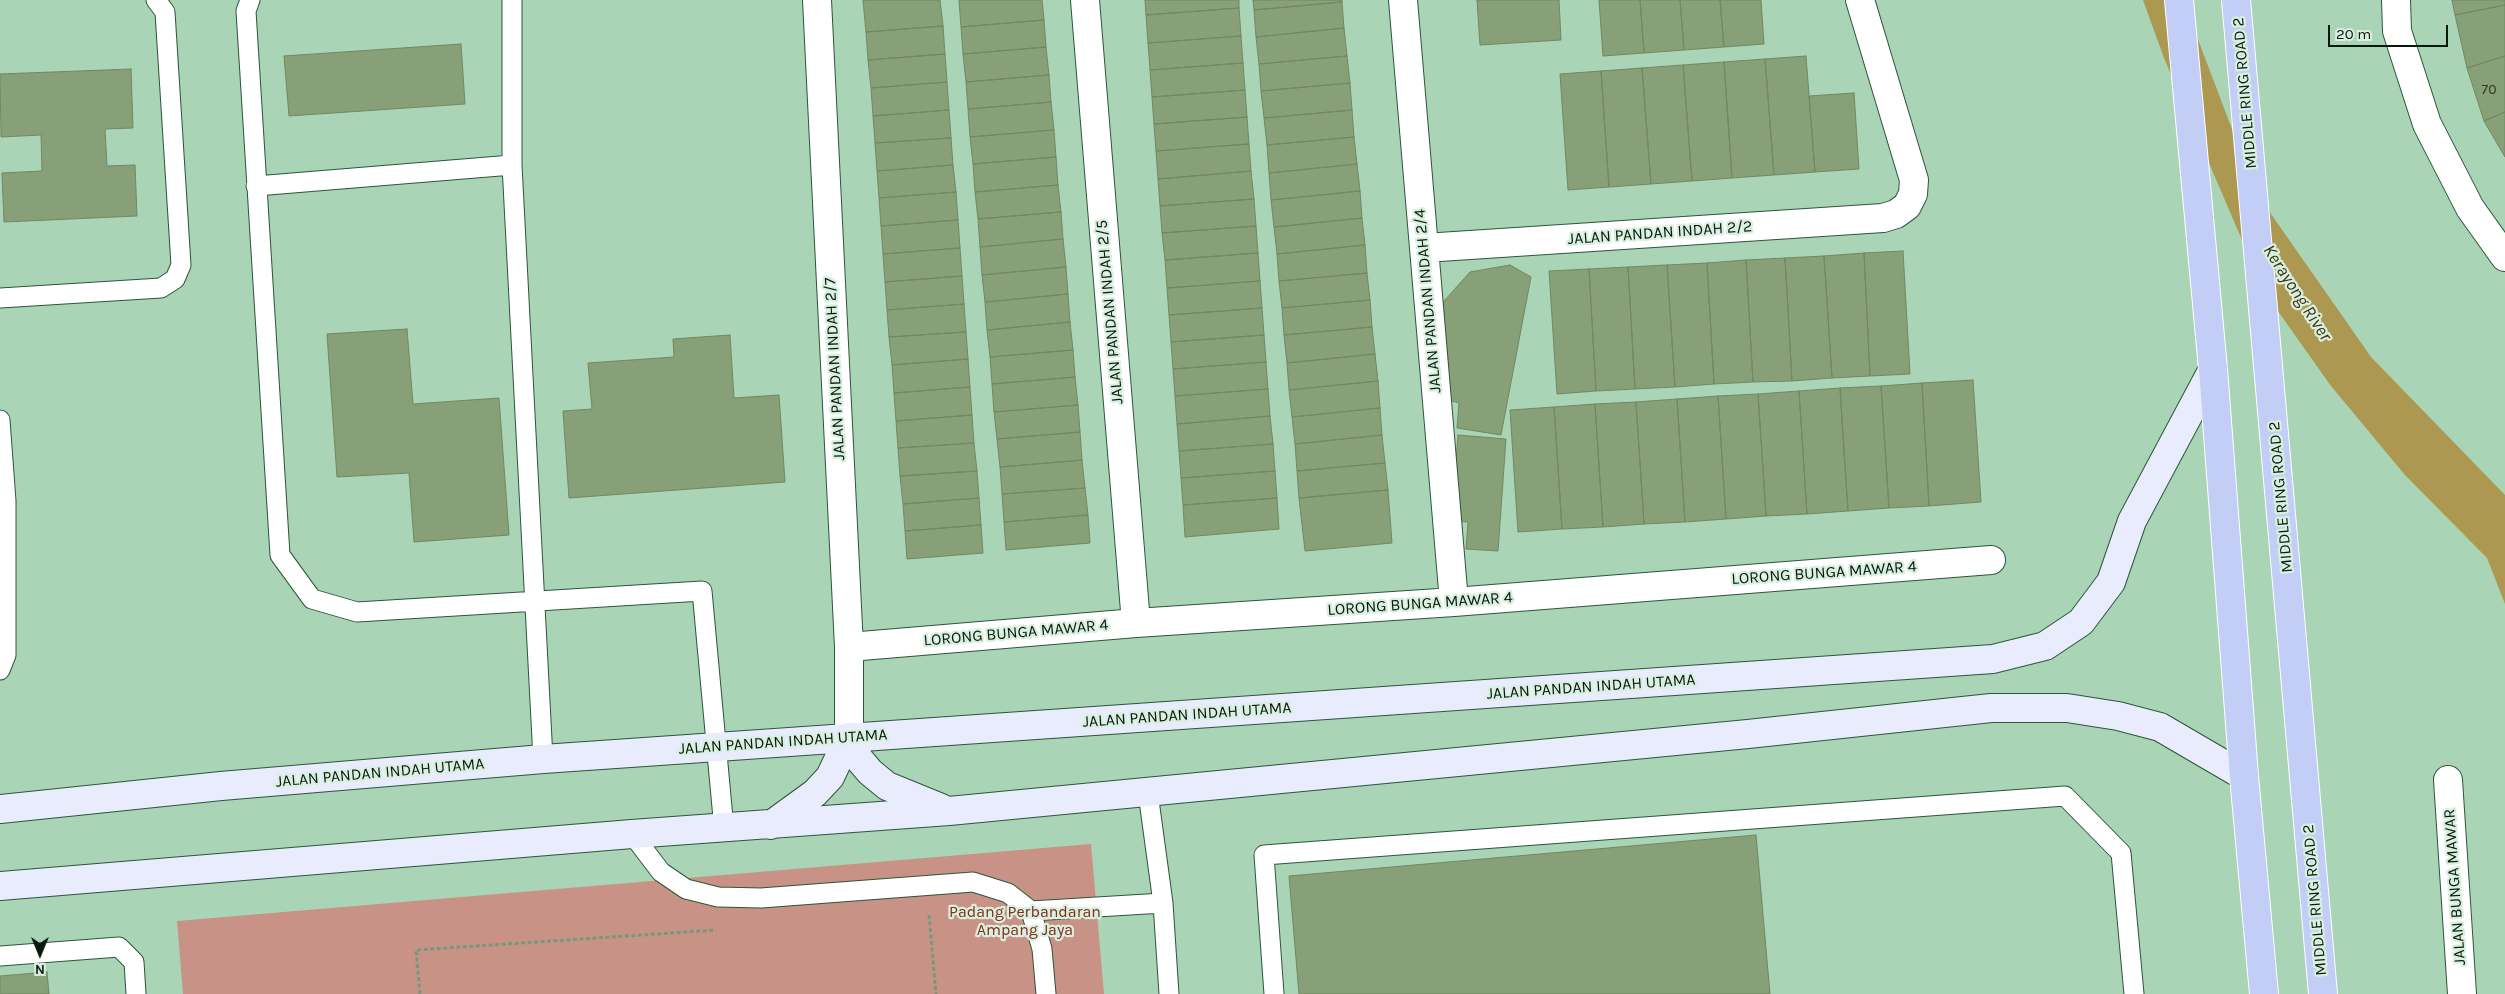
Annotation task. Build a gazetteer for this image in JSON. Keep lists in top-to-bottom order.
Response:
{
  "streets": {
    "highway": ["MIDDLE RING ROAD 2"],
    "main road": ["JALAN PANDAN INDAH UTAMA"],
    "street": [
      "JALAN PANDAN INDAH 2/2",
      "JALAN PANDAN INDAH 2/4",
      "JALAN PANDAN INDAH 2/5",
      "JALAN PANDAN INDAH 2/7",
      "LORONG BUNGA MAWAR 4",
      "JALAN BUNGA MAWAR"
    ]
  },
  "crossings": [
    ["JALAN PANDAN INDAH 2/2", "JALAN PANDAN INDAH 2/4"],
    ["JALAN PANDAN INDAH 2/4", "LORONG BUNGA MAWAR 4"],
    ["JALAN PANDAN INDAH 2/5", "LORONG BUNGA MAWAR 4"],
    ["JALAN PANDAN INDAH 2/7", "LORONG BUNGA MAWAR 4"],
    ["JALAN PANDAN INDAH 2/7", "JALAN PANDAN INDAH UTAMA"]
  ],
  "water": ["Kerayong River"],
  "parks": ["Padang Perbandaran Ampang Jaya"],
  "house_numbers": ["70"],
  "scale_bar": "20 m",
  "north": "bottom"
}
